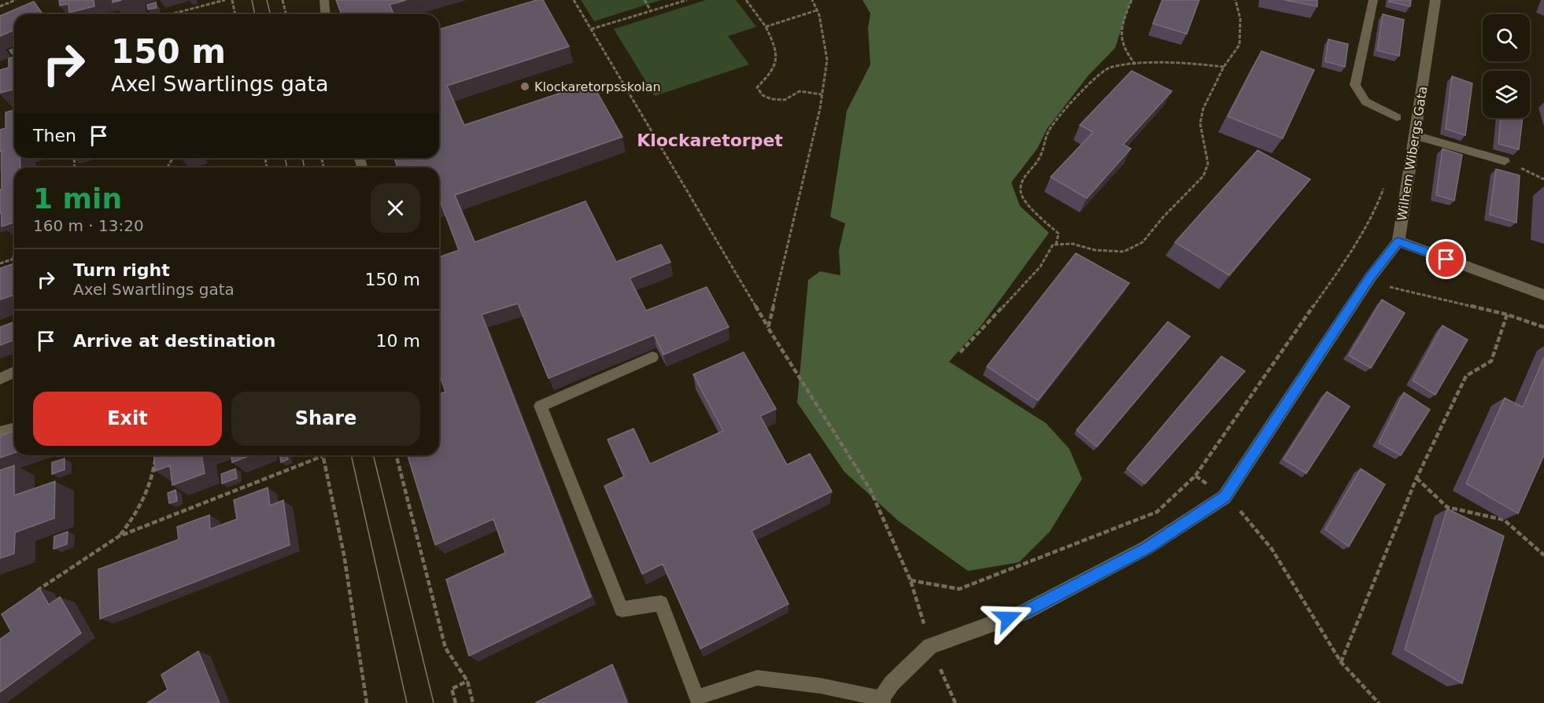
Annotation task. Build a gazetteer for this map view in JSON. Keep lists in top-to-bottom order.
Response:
{
  "streets": {
    "street": ["Wilhem Wibergs Gata"]
  },
  "districts": ["Klockaretorpet"],
  "places": ["Klockaretorpsskolan"],
  "page": {
    "turn": ["150 m", "Axel Swartlings gata"],
    "then": "Then",
    "heading": ["1 min", "160 m · 13:20"],
    "list": [
      {
        "name": "Turn right",
        "note": "Axel Swartlings gata",
        "value": "150 m"
      },
      {
        "name": "Arrive at destination",
        "value": "10 m"
      }
    ],
    "buttons": ["Exit", "Share"]
  }
}
